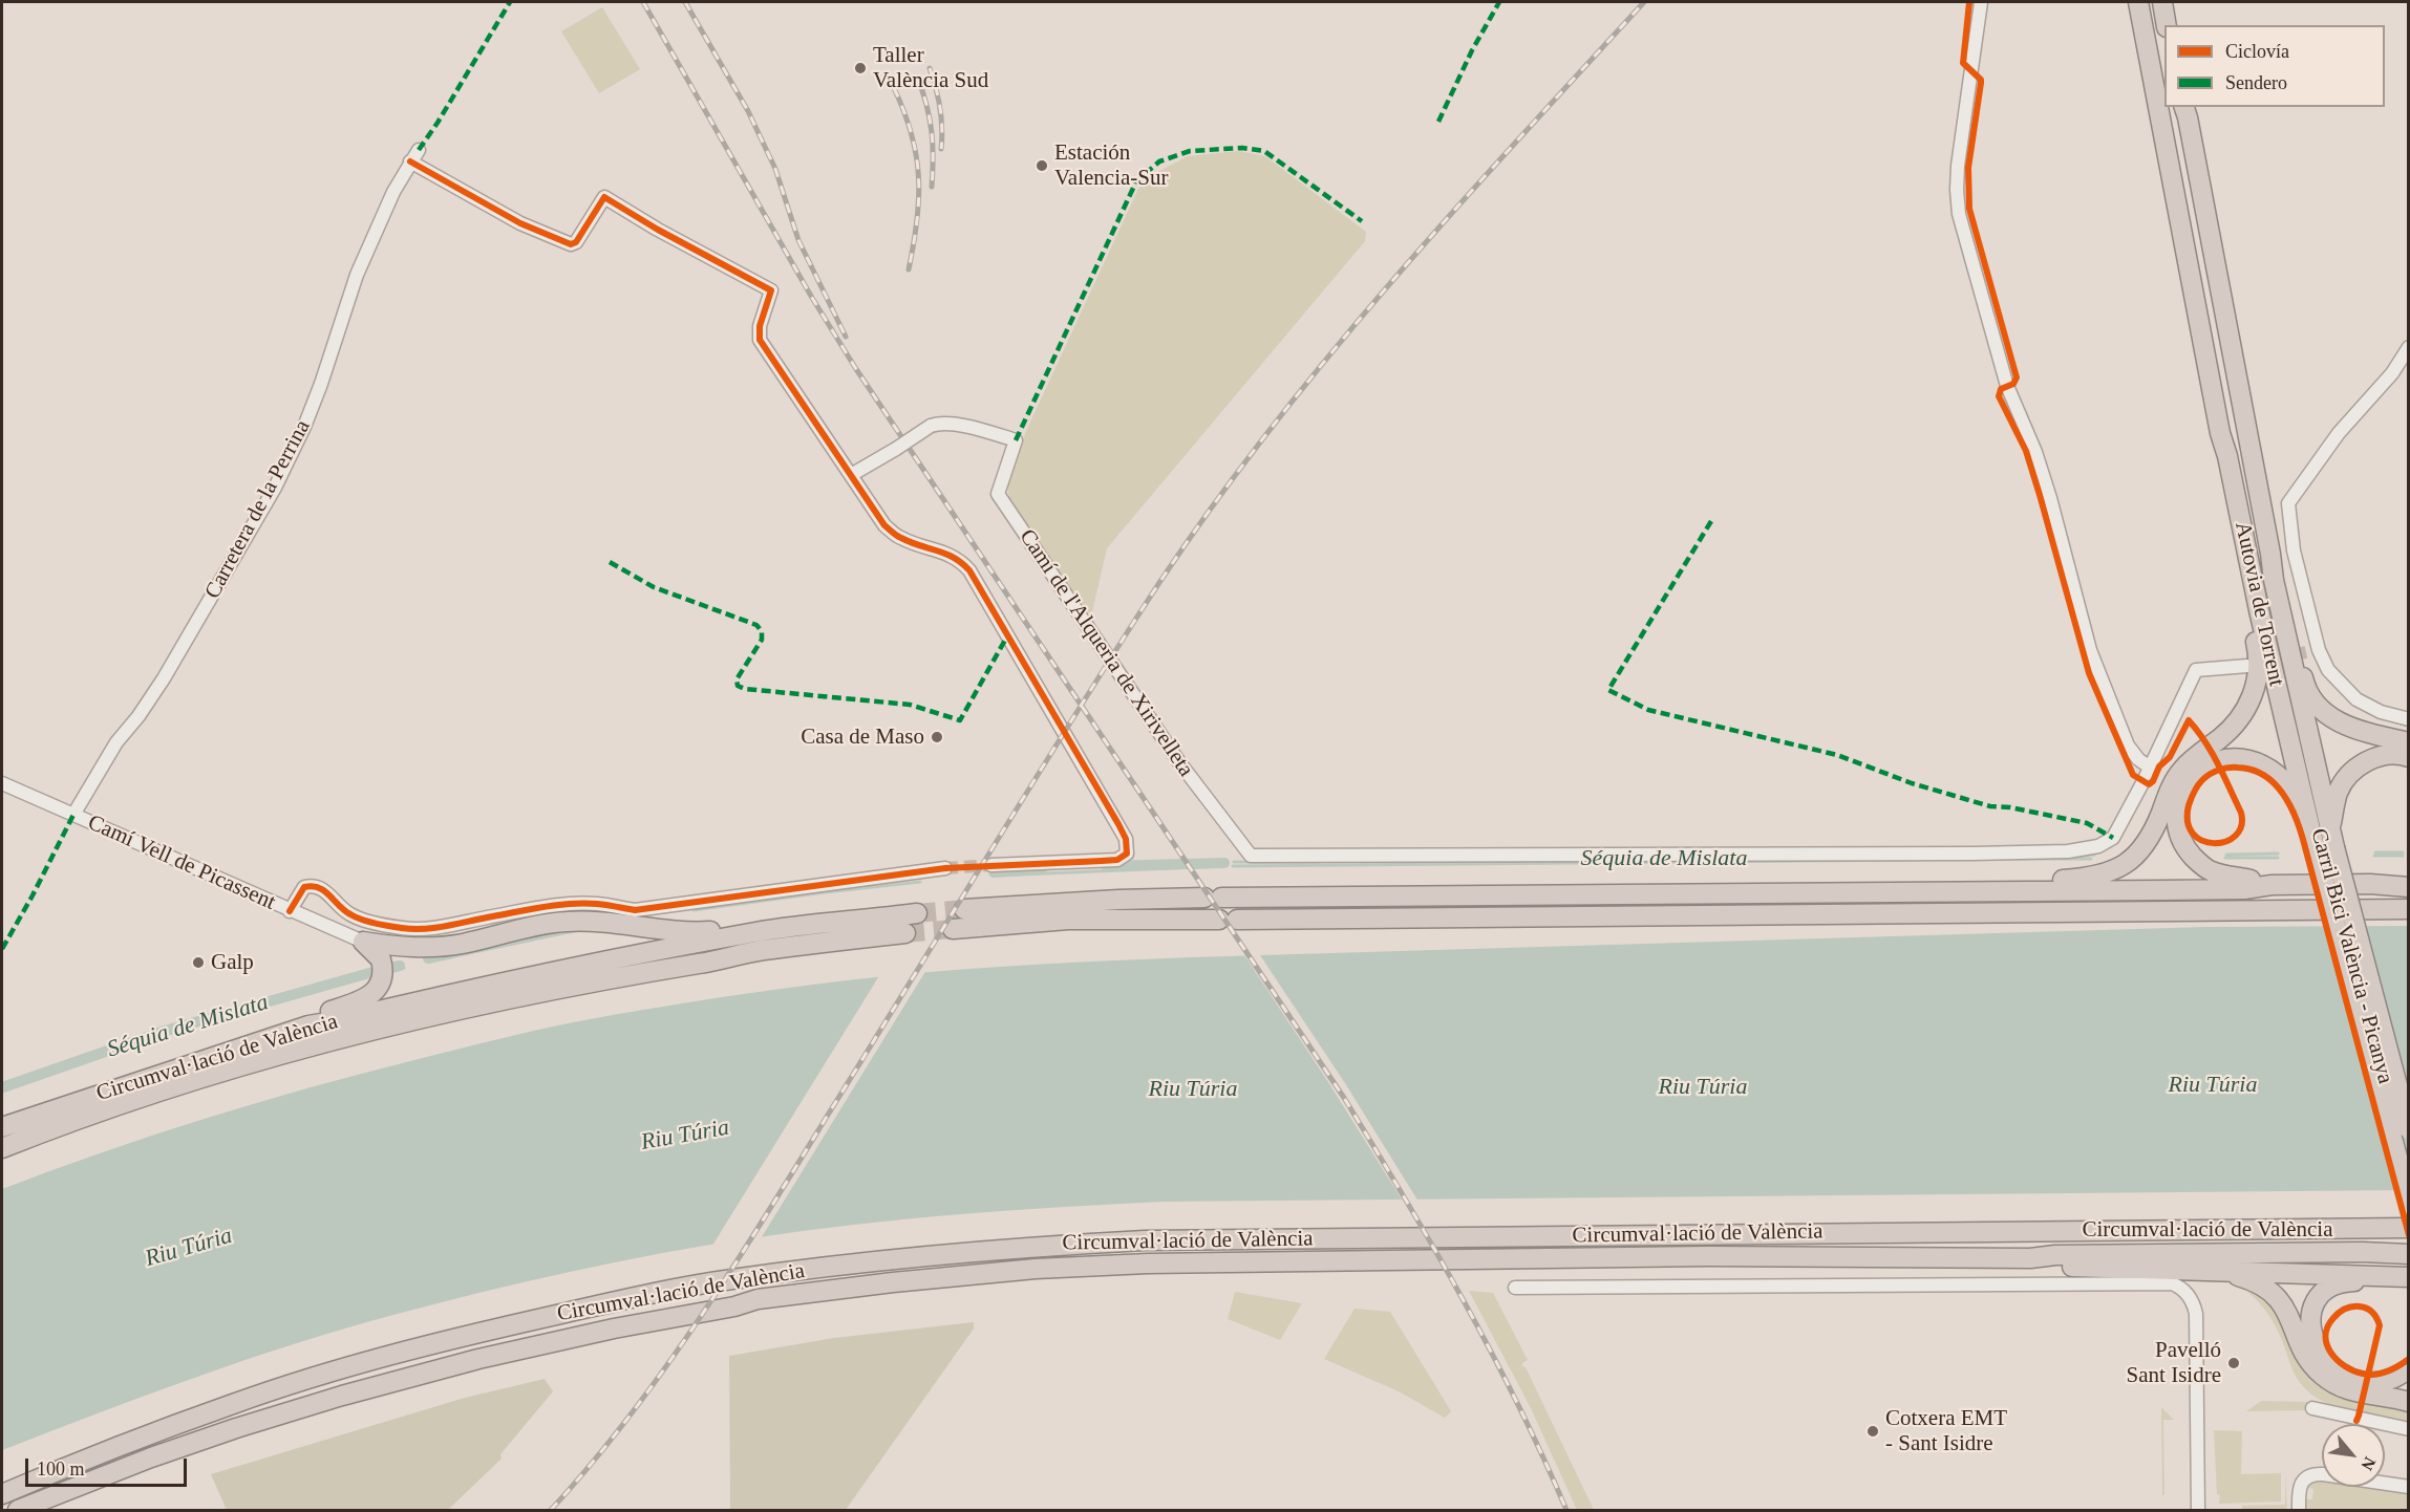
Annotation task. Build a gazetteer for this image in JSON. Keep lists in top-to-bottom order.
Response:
{
  "streets": {
    "highway": ["Autovia de Torrent", "Circumval·lació de València"],
    "street": ["Carretera de la Perrina", "Camí de l'Alqueria de Xirivelleta", "Camí Vell de Picassent"],
    "cycle path": ["Carril Bici València - Picanya"]
  },
  "crossings": [
    ["Carretera de la Perrina", "Camí de l'Alqueria de Xirivelleta"],
    ["Carretera de la Perrina", "Camí Vell de Picassent"]
  ],
  "water": ["Séquia de Mislata", "Riu Túria"],
  "places": [
    "Taller València Sud",
    "Estación Valencia-Sur",
    "Casa de Maso",
    "Galp",
    "Pavelló Sant Isidre",
    "Cotxera EMT - Sant Isidre"
  ],
  "legend": ["Ciclovía", "Sendero"],
  "scale_bar": "100 m",
  "north": "bottom right"
}
